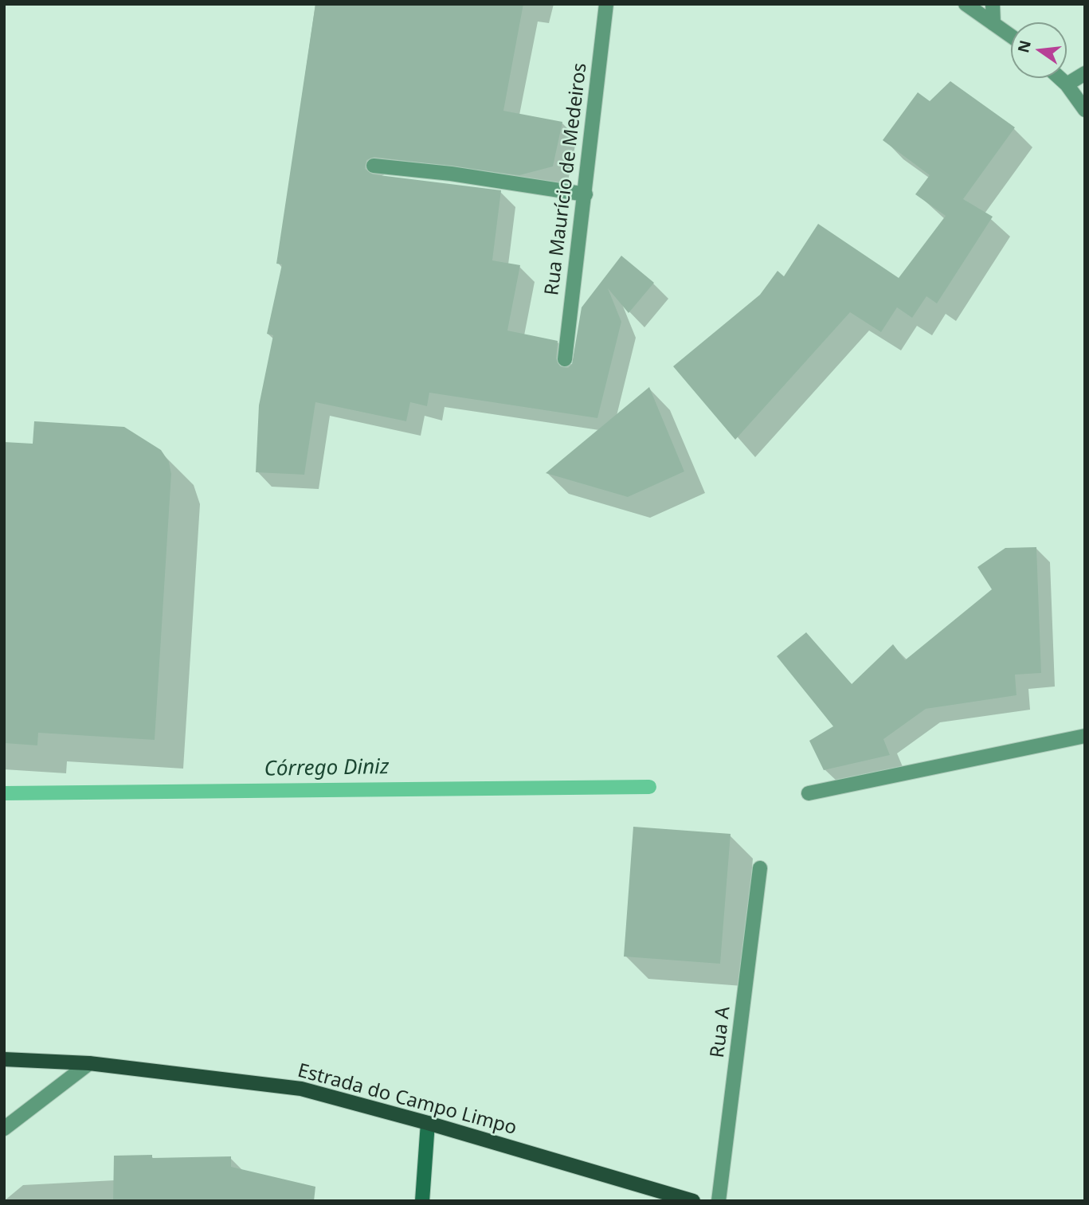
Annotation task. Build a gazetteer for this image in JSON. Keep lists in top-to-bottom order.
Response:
{
  "streets": {
    "main road": ["Estrada do Campo Limpo"],
    "street": ["Rua Maurício de Medeiros", "Rua A"]
  },
  "water": ["Córrego Diniz"],
  "north": "left"
}
